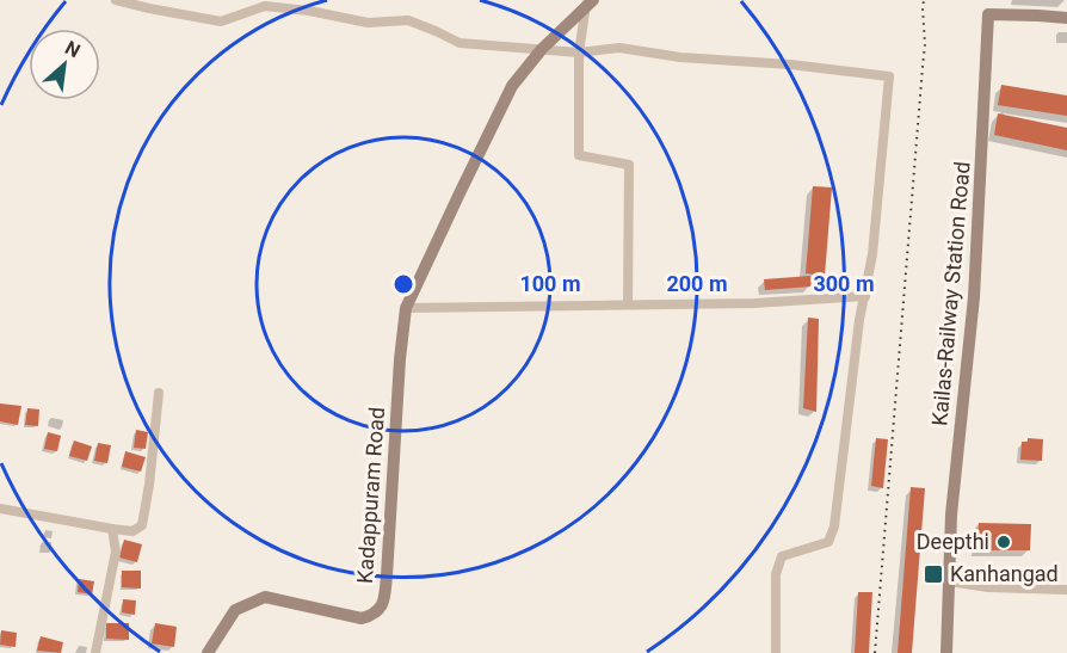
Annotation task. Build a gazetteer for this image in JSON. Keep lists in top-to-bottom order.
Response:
{
  "streets": {
    "main road": ["Kailas-Railway Station Road", "Kadappuram Road"]
  },
  "places": {
    "other": ["Deepthi"],
    "transit": ["Kanhangad"]
  },
  "north": "top right",
  "rings": ["100 m", "200 m", "300 m"]
}
